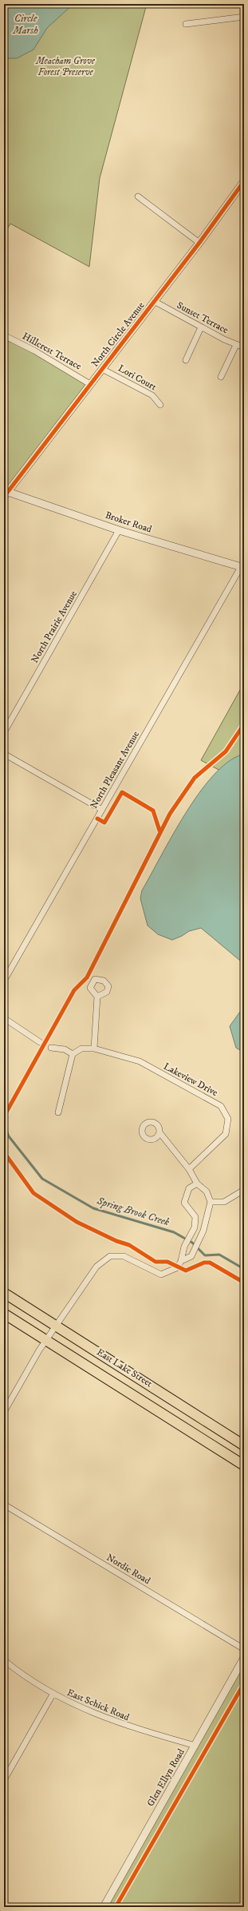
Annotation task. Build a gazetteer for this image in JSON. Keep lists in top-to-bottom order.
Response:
{
  "streets": {
    "main road": ["East Lake Street"],
    "street": [
      "Sunset Terrace",
      "North Circle Avenue",
      "Hillcrest Terrace",
      "Lori Court",
      "Broker Road",
      "North Prairie Avenue",
      "North Pleasant Avenue",
      "Lakeview Drive",
      "Nordic Road",
      "East Schick Road",
      "Glen Ellyn Road"
    ]
  },
  "crossings": [
    ["Sunset Terrace", "North Circle Avenue"],
    ["North Circle Avenue", "Hillcrest Terrace"],
    ["North Circle Avenue", "Lori Court"],
    ["North Circle Avenue", "Broker Road"],
    ["Broker Road", "North Prairie Avenue"],
    ["Broker Road", "North Pleasant Avenue"],
    ["East Schick Road", "Glen Ellyn Road"]
  ],
  "water": ["Circle Marsh", "Spring Brook Creek"],
  "parks": ["Meacham Grove Forest Preserve"]
}
